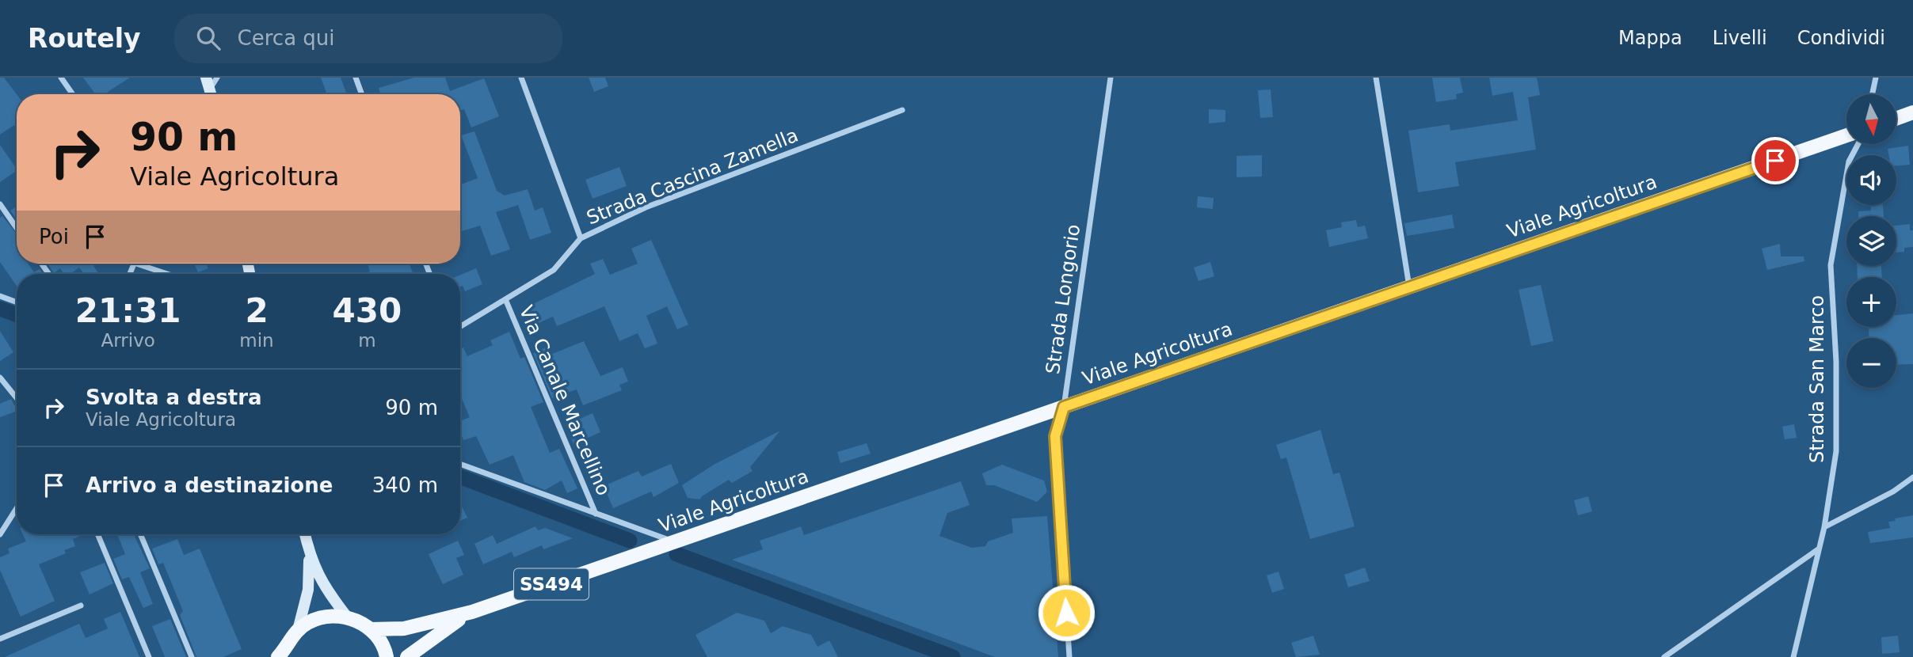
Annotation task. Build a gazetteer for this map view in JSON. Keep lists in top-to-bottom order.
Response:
{
  "streets": {
    "main road": ["Viale Agricoltura", "SS494"],
    "street": [
      "Strada Cascina Zamella",
      "Strada Longorio",
      "Strada San Marco",
      "Via Canale Marcellino"
    ]
  },
  "crossings": [
    ["Strada Cascina Zamella", "Via Canale Marcellino"],
    ["Viale Agricoltura", "Strada Longorio"]
  ],
  "north": "bottom",
  "page": {
    "header": "Routely",
    "search": "Cerca qui",
    "nav": ["Mappa", "Livelli", "Condividi"],
    "map_buttons": ["+", "−"],
    "turn": ["90 m", "Viale Agricoltura"],
    "then": "Poi",
    "eta": [
      "21:31",
      "Arrivo",
      "2",
      "min",
      "430",
      "m"
    ],
    "list": [
      {
        "name": "Svolta a destra",
        "note": "Viale Agricoltura",
        "value": "90 m"
      },
      {
        "name": "Arrivo a destinazione",
        "value": "340 m"
      }
    ]
  }
}
